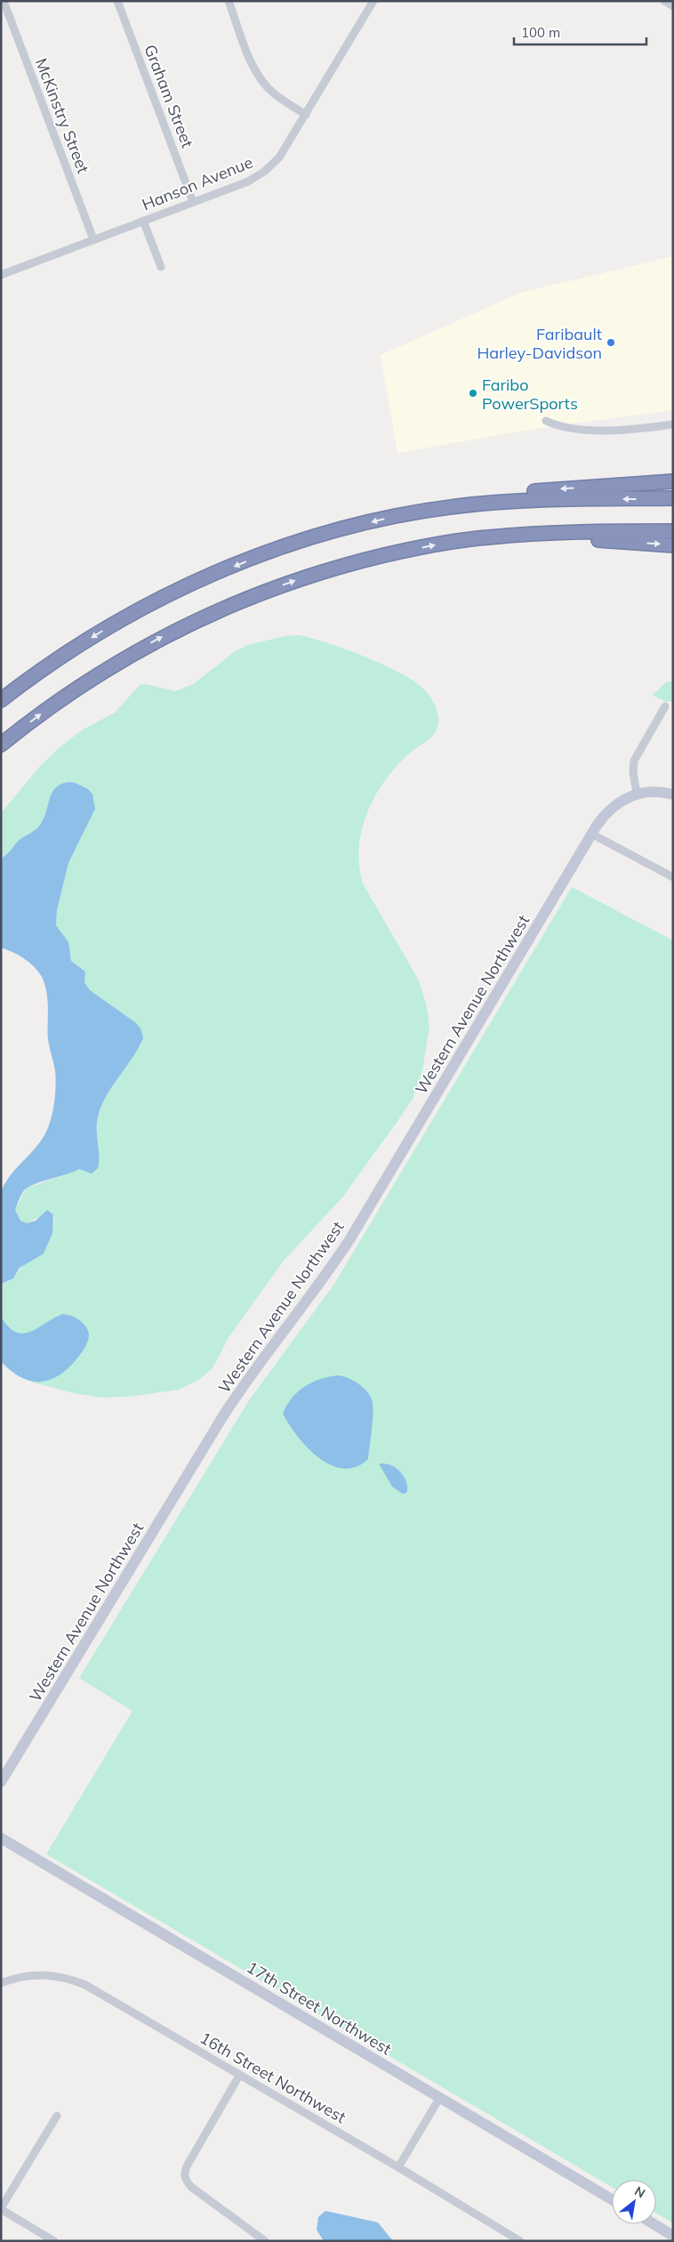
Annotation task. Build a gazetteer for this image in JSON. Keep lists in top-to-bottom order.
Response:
{
  "streets": {
    "street": [
      "Graham Street",
      "McKinstry Street",
      "Hanson Avenue",
      "Western Avenue Northwest",
      "17th Street Northwest",
      "16th Street Northwest"
    ]
  },
  "crossings": [
    ["Graham Street", "Hanson Avenue"],
    ["McKinstry Street", "Hanson Avenue"]
  ],
  "places": ["Faribault Harley-Davidson", "Faribo PowerSports"],
  "scale_bar": "100 m",
  "north": "top right"
}
